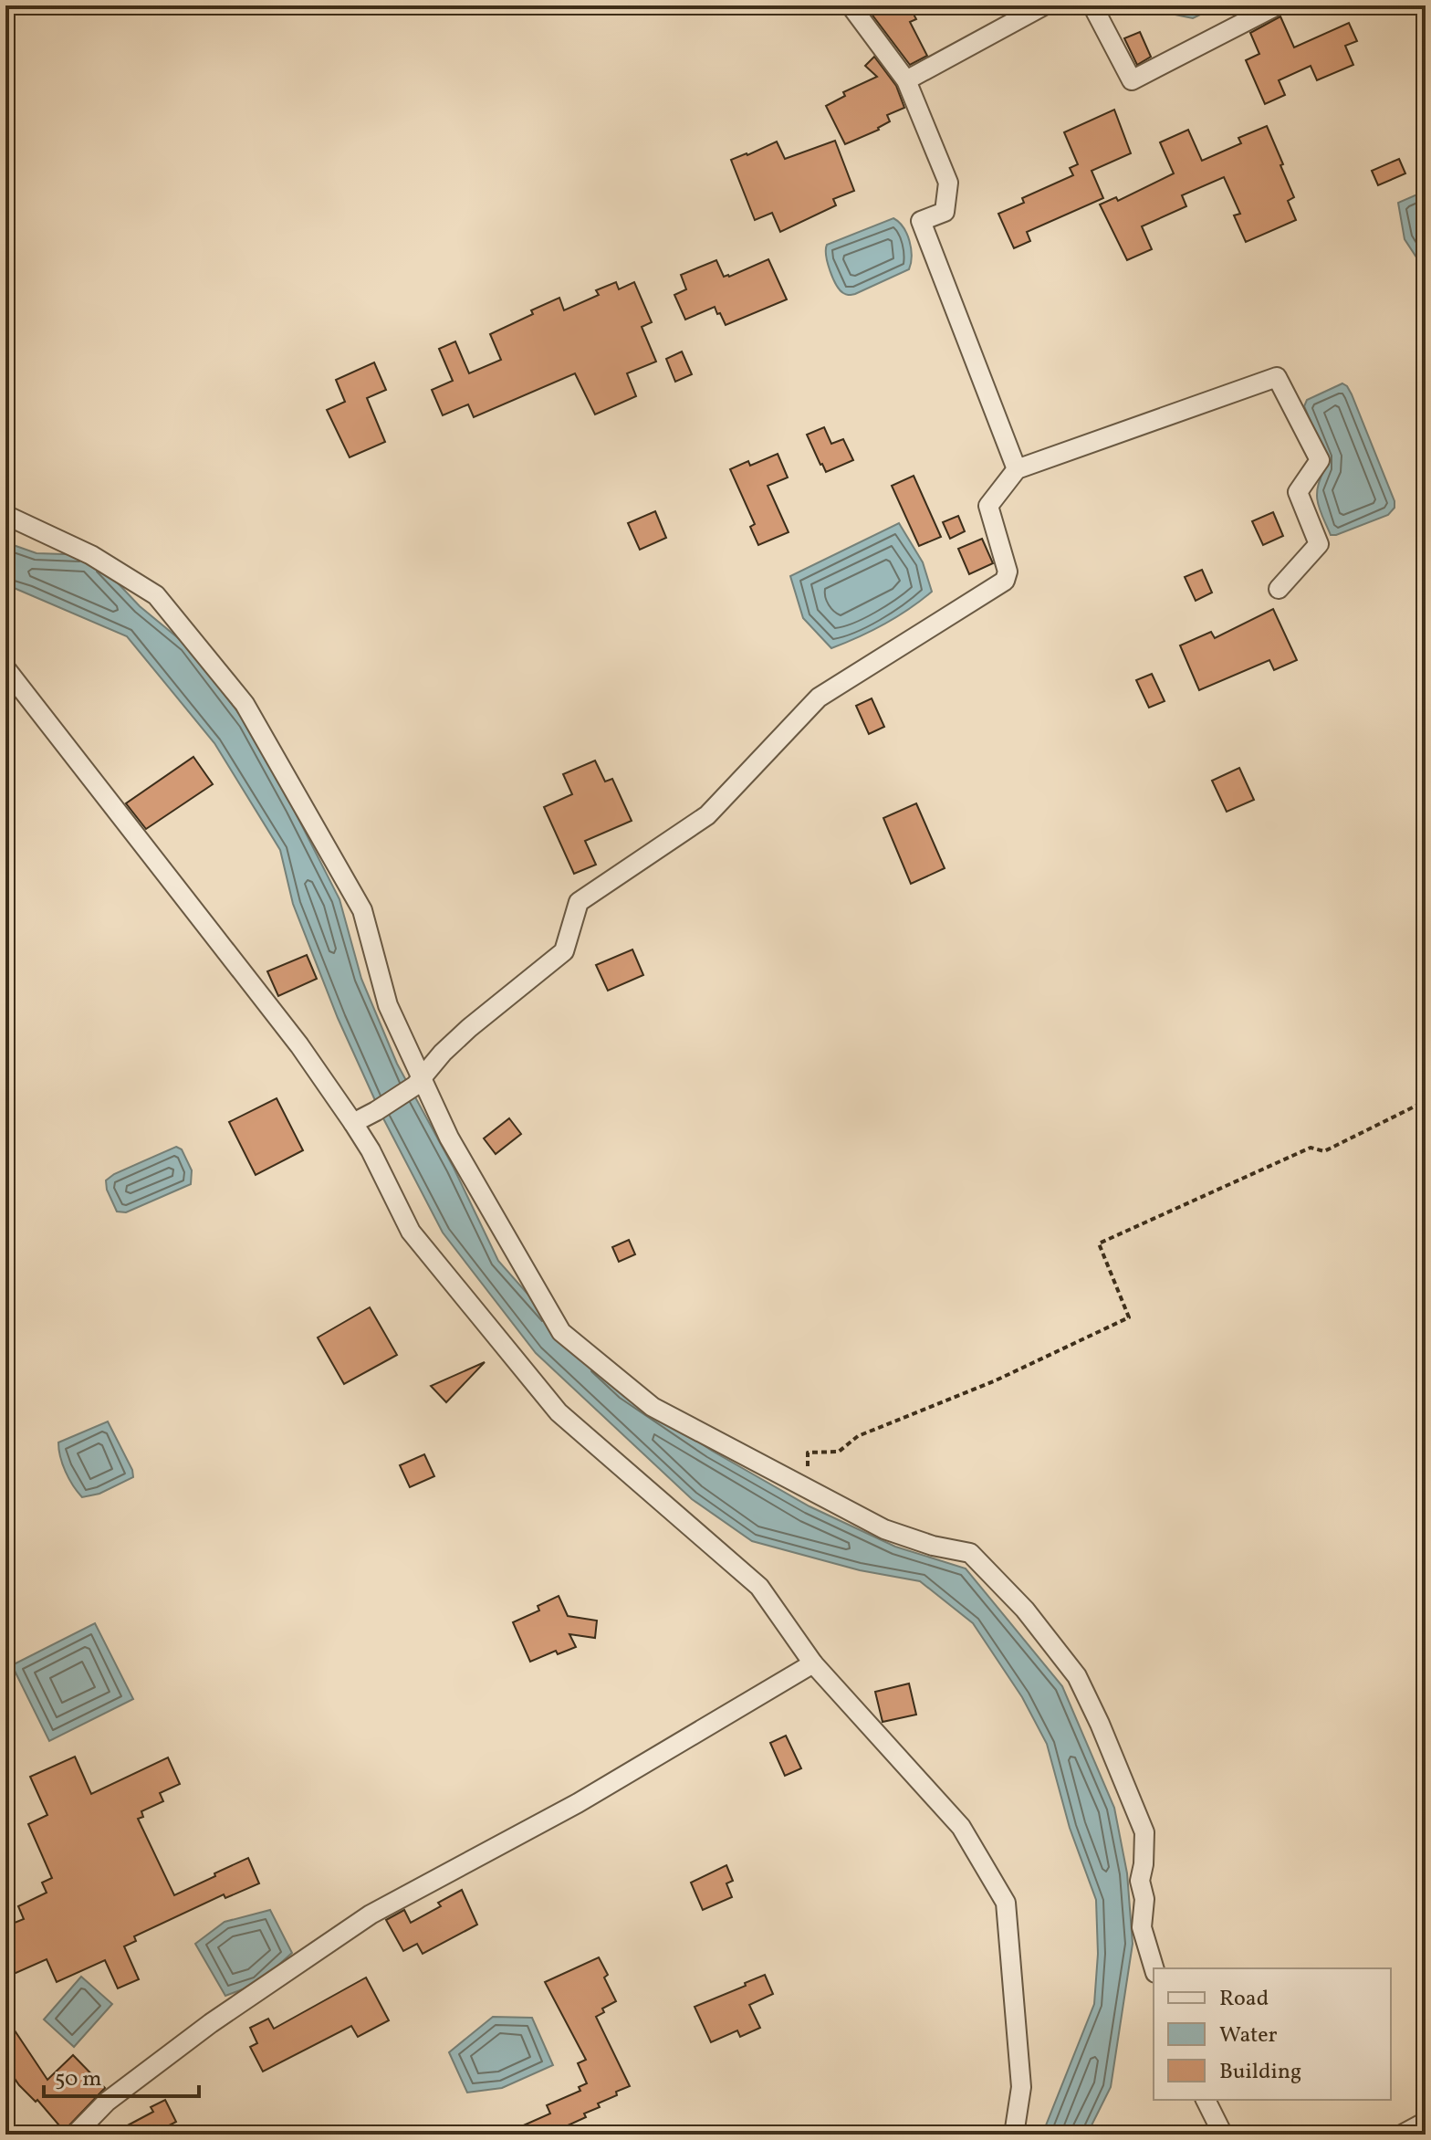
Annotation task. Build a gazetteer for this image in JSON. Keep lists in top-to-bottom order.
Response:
{
  "legend": ["Road", "Water", "Building"],
  "scale_bar": "50 m"
}
